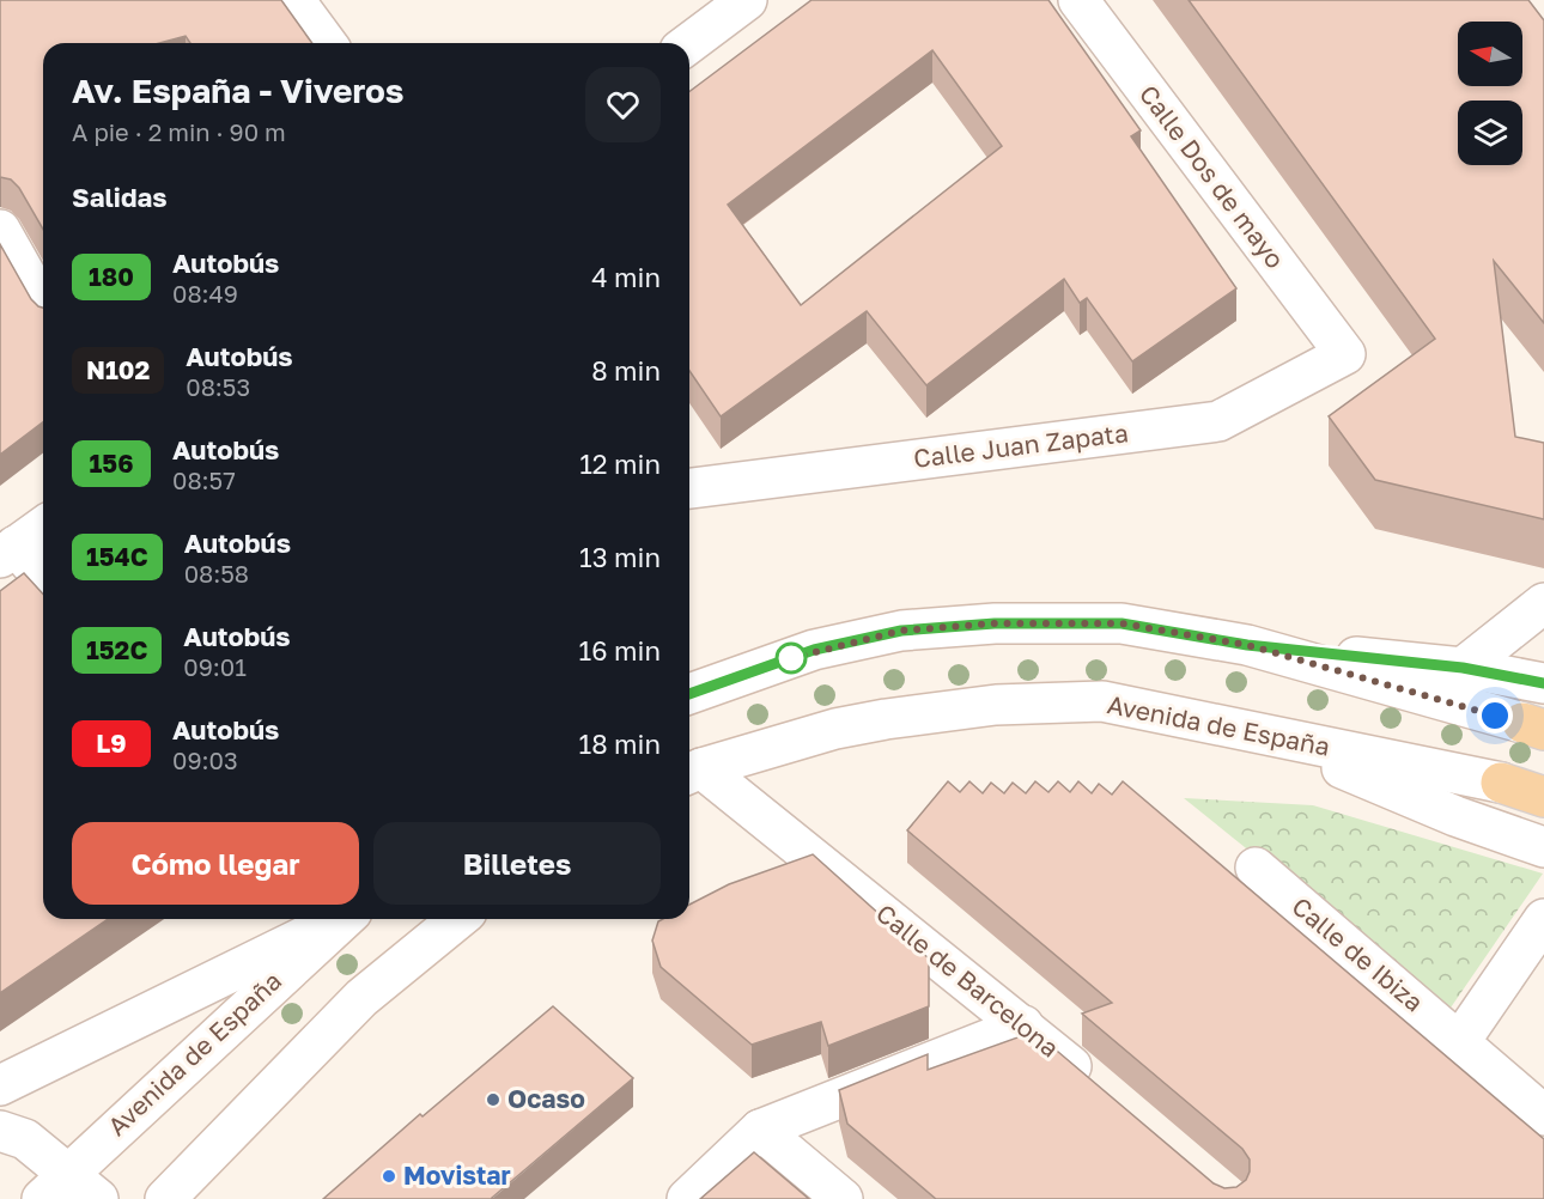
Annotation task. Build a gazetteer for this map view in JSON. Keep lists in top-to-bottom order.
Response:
{
  "streets": {
    "main road": ["Avenida de España"],
    "street": [
      "Calle Dos de mayo",
      "Calle Juan Zapata",
      "Calle de Ibiza",
      "Calle de Barcelona"
    ]
  },
  "crossings": [
    ["Calle Dos de mayo", "Calle Juan Zapata"],
    ["Avenida de España", "Calle de Barcelona"]
  ],
  "places": ["Ocaso", "Movistar"],
  "lines": ["bus line 180"],
  "north": "left",
  "page": {
    "heading": [
      ["Av. España - Viveros", "A pie · 2 min · 90 m"],
      "Salidas"
    ],
    "list": [
      {
        "mark": "180",
        "name": "Autobús",
        "note": "08:49",
        "value": "4 min"
      },
      {
        "mark": "N102",
        "name": "Autobús",
        "note": "08:53",
        "value": "8 min"
      },
      {
        "mark": "156",
        "name": "Autobús",
        "note": "08:57",
        "value": "12 min"
      },
      {
        "mark": "154C",
        "name": "Autobús",
        "note": "08:58",
        "value": "13 min"
      },
      {
        "mark": "152C",
        "name": "Autobús",
        "note": "09:01",
        "value": "16 min"
      },
      {
        "mark": "L9",
        "name": "Autobús",
        "note": "09:03",
        "value": "18 min"
      }
    ],
    "buttons": ["Cómo llegar", "Billetes"]
  }
}
